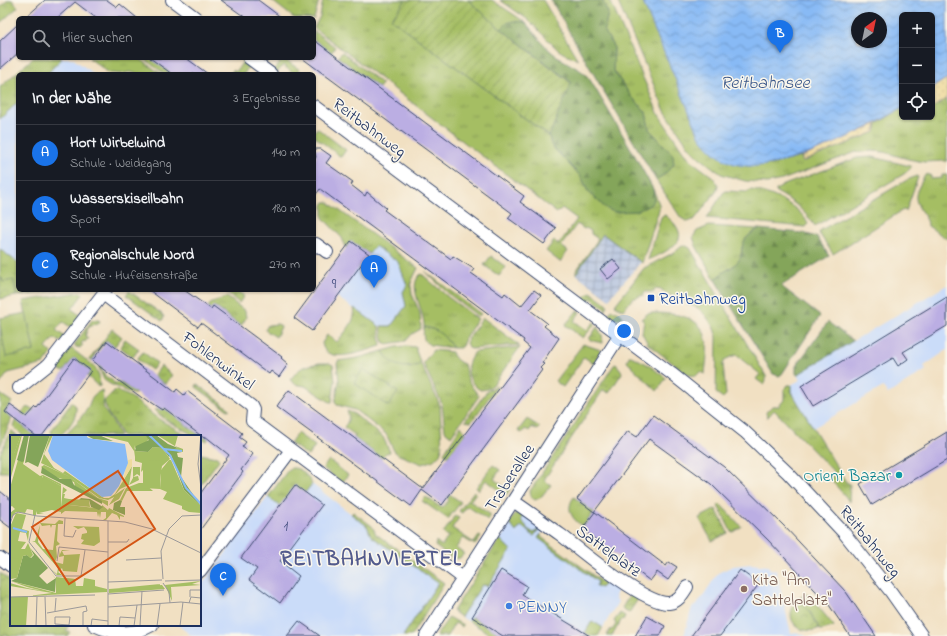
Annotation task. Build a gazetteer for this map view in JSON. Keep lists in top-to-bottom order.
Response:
{
  "streets": {
    "street": [
      "Reitbahnweg",
      "Fohlenwinkel",
      "Traberallee",
      "Sattelplatz"
    ]
  },
  "crossings": [
    ["Reitbahnweg", "Traberallee"],
    ["Fohlenwinkel", "Traberallee"],
    ["Traberallee", "Sattelplatz"]
  ],
  "districts": ["REITBAHNVIERTEL"],
  "water": ["Reitbahnsee"],
  "places": {
    "transit": ["Reitbahnweg"],
    "other": ["Orient Bazar", "Kita \"Am Sattelplatz\"", "PENNY"]
  },
  "house_numbers": ["9", "1"],
  "north": "top right",
  "page": {
    "map_buttons": ["+", "−"],
    "search": "Hier suchen",
    "pins": ["B", "A", "C"],
    "heading": ["In der Nähe", "3 Ergebnisse"],
    "list": [
      {
        "mark": "A",
        "name": "Hort Wirbelwind",
        "note": "Schule · Weidegang",
        "value": "140 m"
      },
      {
        "mark": "B",
        "name": "Wasserskiseilbahn",
        "note": "Sport",
        "value": "180 m"
      },
      {
        "mark": "C",
        "name": "Regionalschule Nord",
        "note": "Schule · Hufeisenstraße",
        "value": "270 m"
      }
    ]
  }
}
